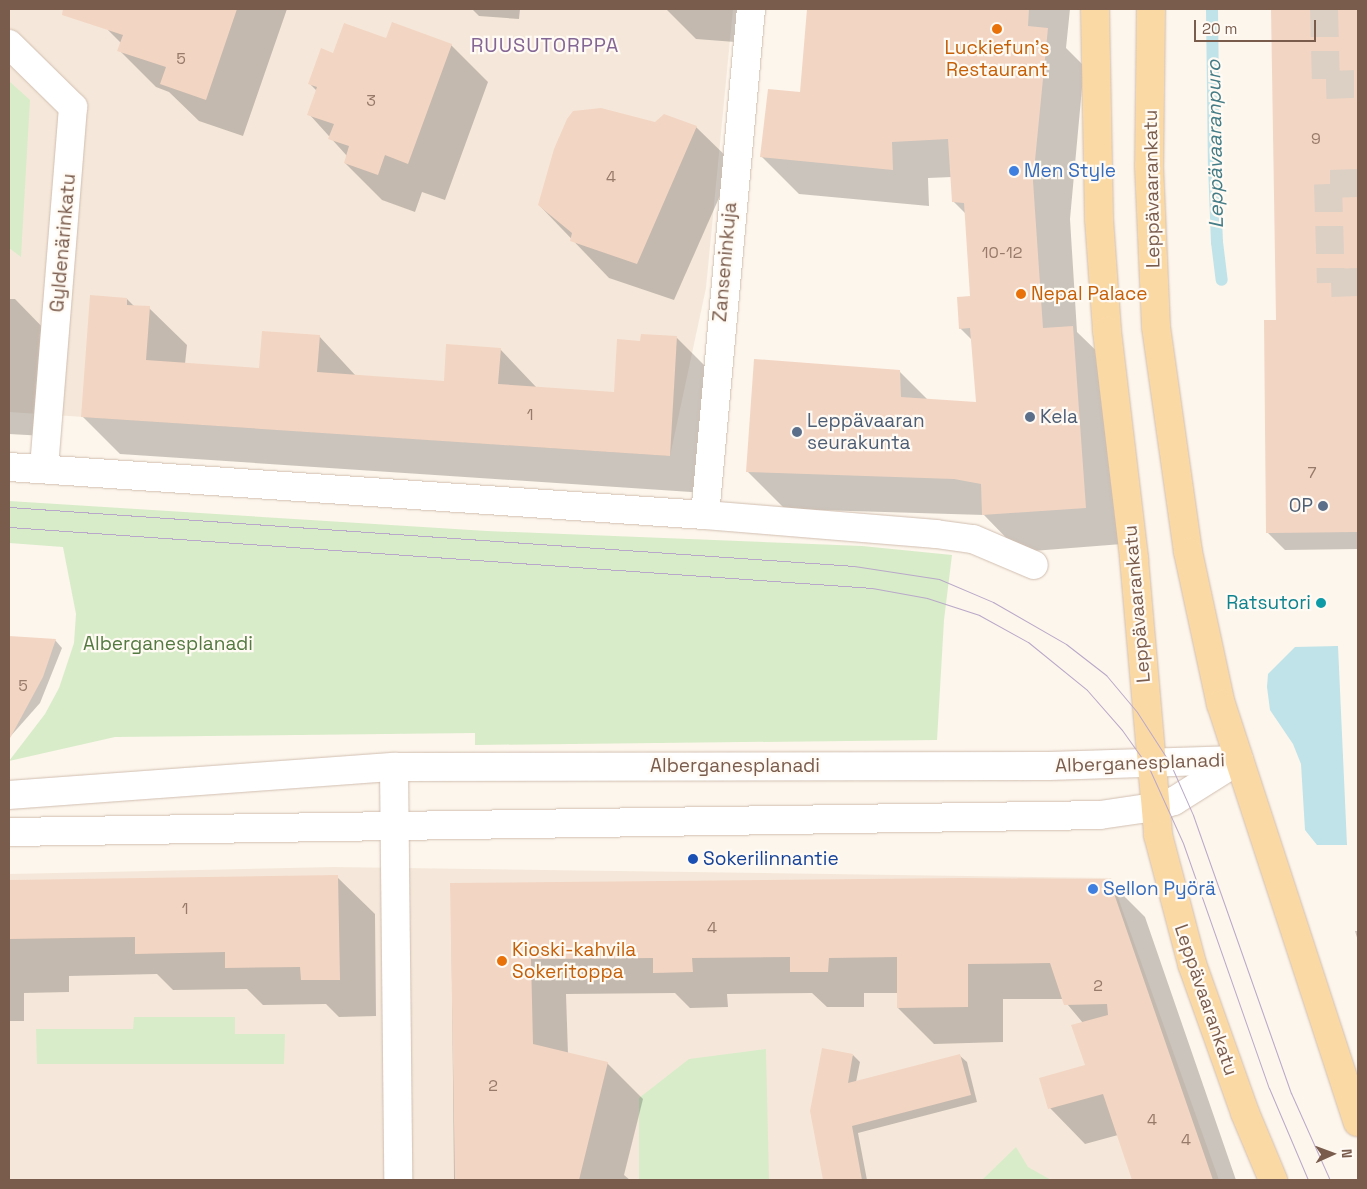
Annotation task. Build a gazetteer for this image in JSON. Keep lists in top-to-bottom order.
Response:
{
  "streets": {
    "main road": ["Leppävaarankatu"],
    "street": ["Gyldenärinkatu", "Zanseninkuja", "Alberganesplanadi"]
  },
  "crossings": [
    ["Leppävaarankatu", "Alberganesplanadi"]
  ],
  "districts": ["RUUSUTORPPA"],
  "water": ["Leppävaaranpuro"],
  "parks": ["Alberganesplanadi"],
  "places": [
    "Luckiefun's Restaurant",
    "Men Style",
    "Nepal Palace",
    "Kela",
    "Leppävaaran seurakunta",
    "OP",
    "Ratsutori",
    "Sokerilinnantie",
    "Sellon Pyörä",
    "Kioski-kahvila Sokeritoppa"
  ],
  "house_numbers": [
    "5",
    "3",
    "9",
    "4",
    "10-12",
    "1",
    "7",
    "5",
    "1",
    "4",
    "2",
    "2",
    "4",
    "4"
  ],
  "scale_bar": "20 m",
  "north": "right"
}
